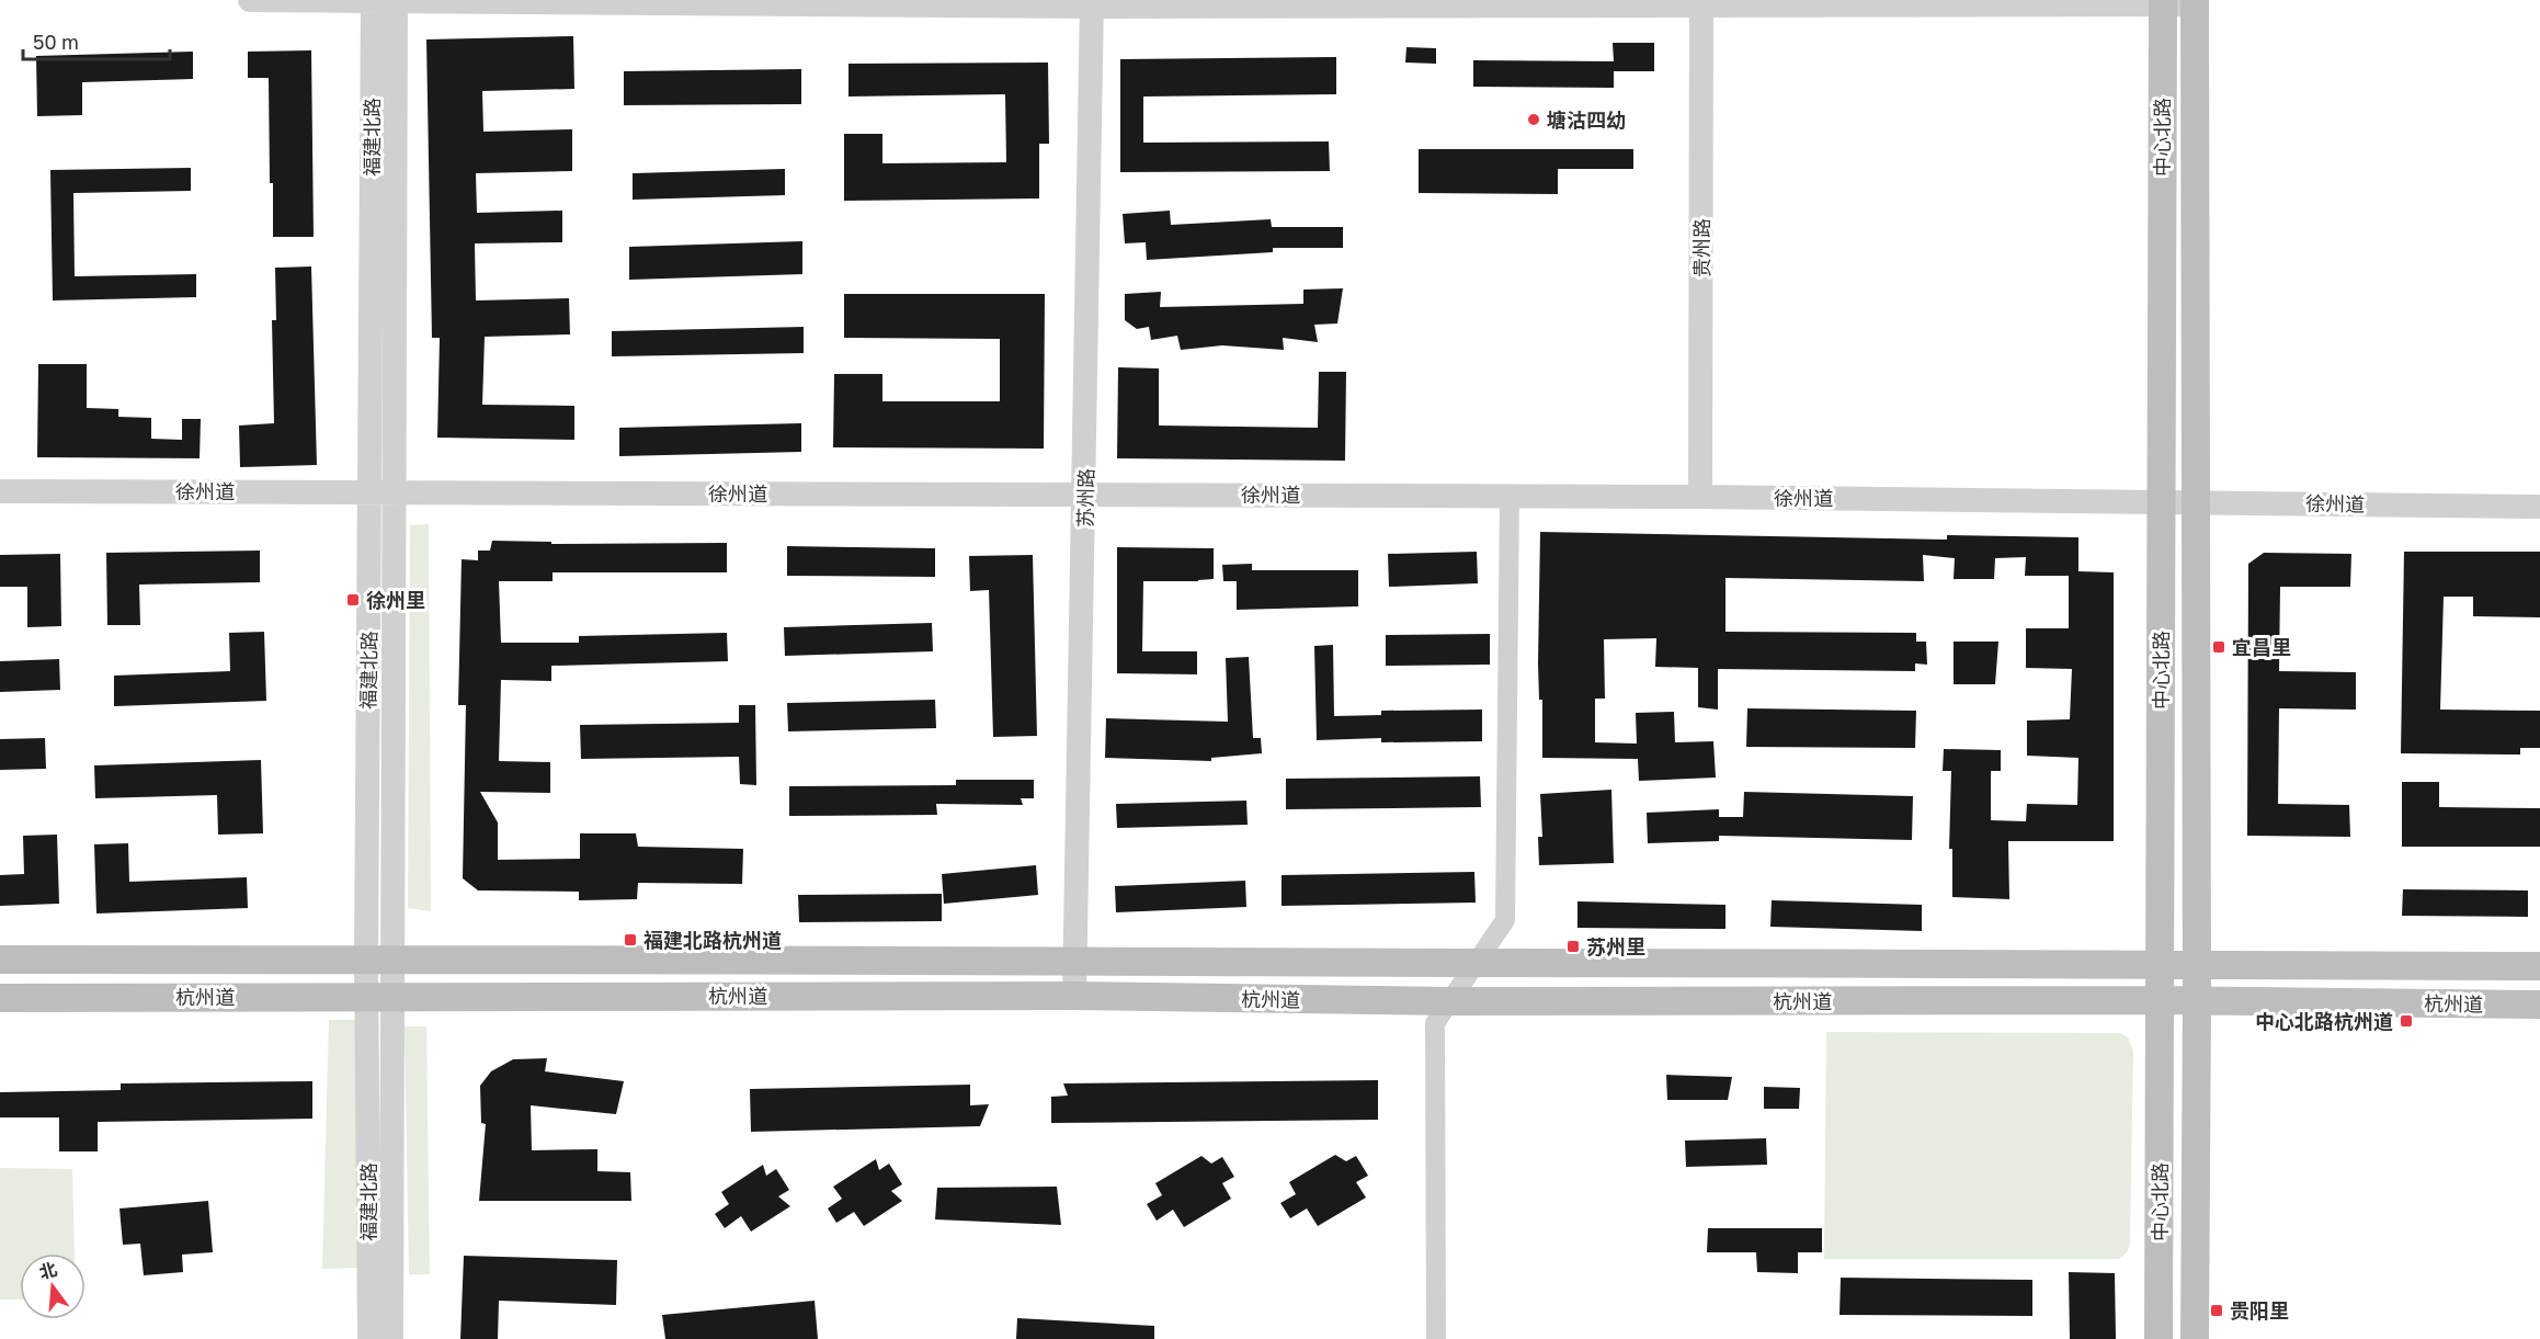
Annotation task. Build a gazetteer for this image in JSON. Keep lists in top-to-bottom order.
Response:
{
  "streets": {
    "main road": ["中心北路", "杭州道"],
    "street": [
      "福建北路",
      "贵州路",
      "徐州道",
      "苏州路"
    ]
  },
  "crossings": [
    ["福建北路", "徐州道"],
    ["福建北路", "杭州道"],
    ["中心北路", "徐州道"],
    ["中心北路", "杭州道"],
    ["贵州路", "徐州道"],
    ["徐州道", "苏州路"],
    ["苏州路", "杭州道"]
  ],
  "places": {
    "other": ["塘沽四幼"],
    "transit": [
      "徐州里",
      "宜昌里",
      "福建北路杭州道",
      "苏州里",
      "中心北路杭州道",
      "贵阳里"
    ]
  },
  "scale_bar": "50 m",
  "north": "top"
}
